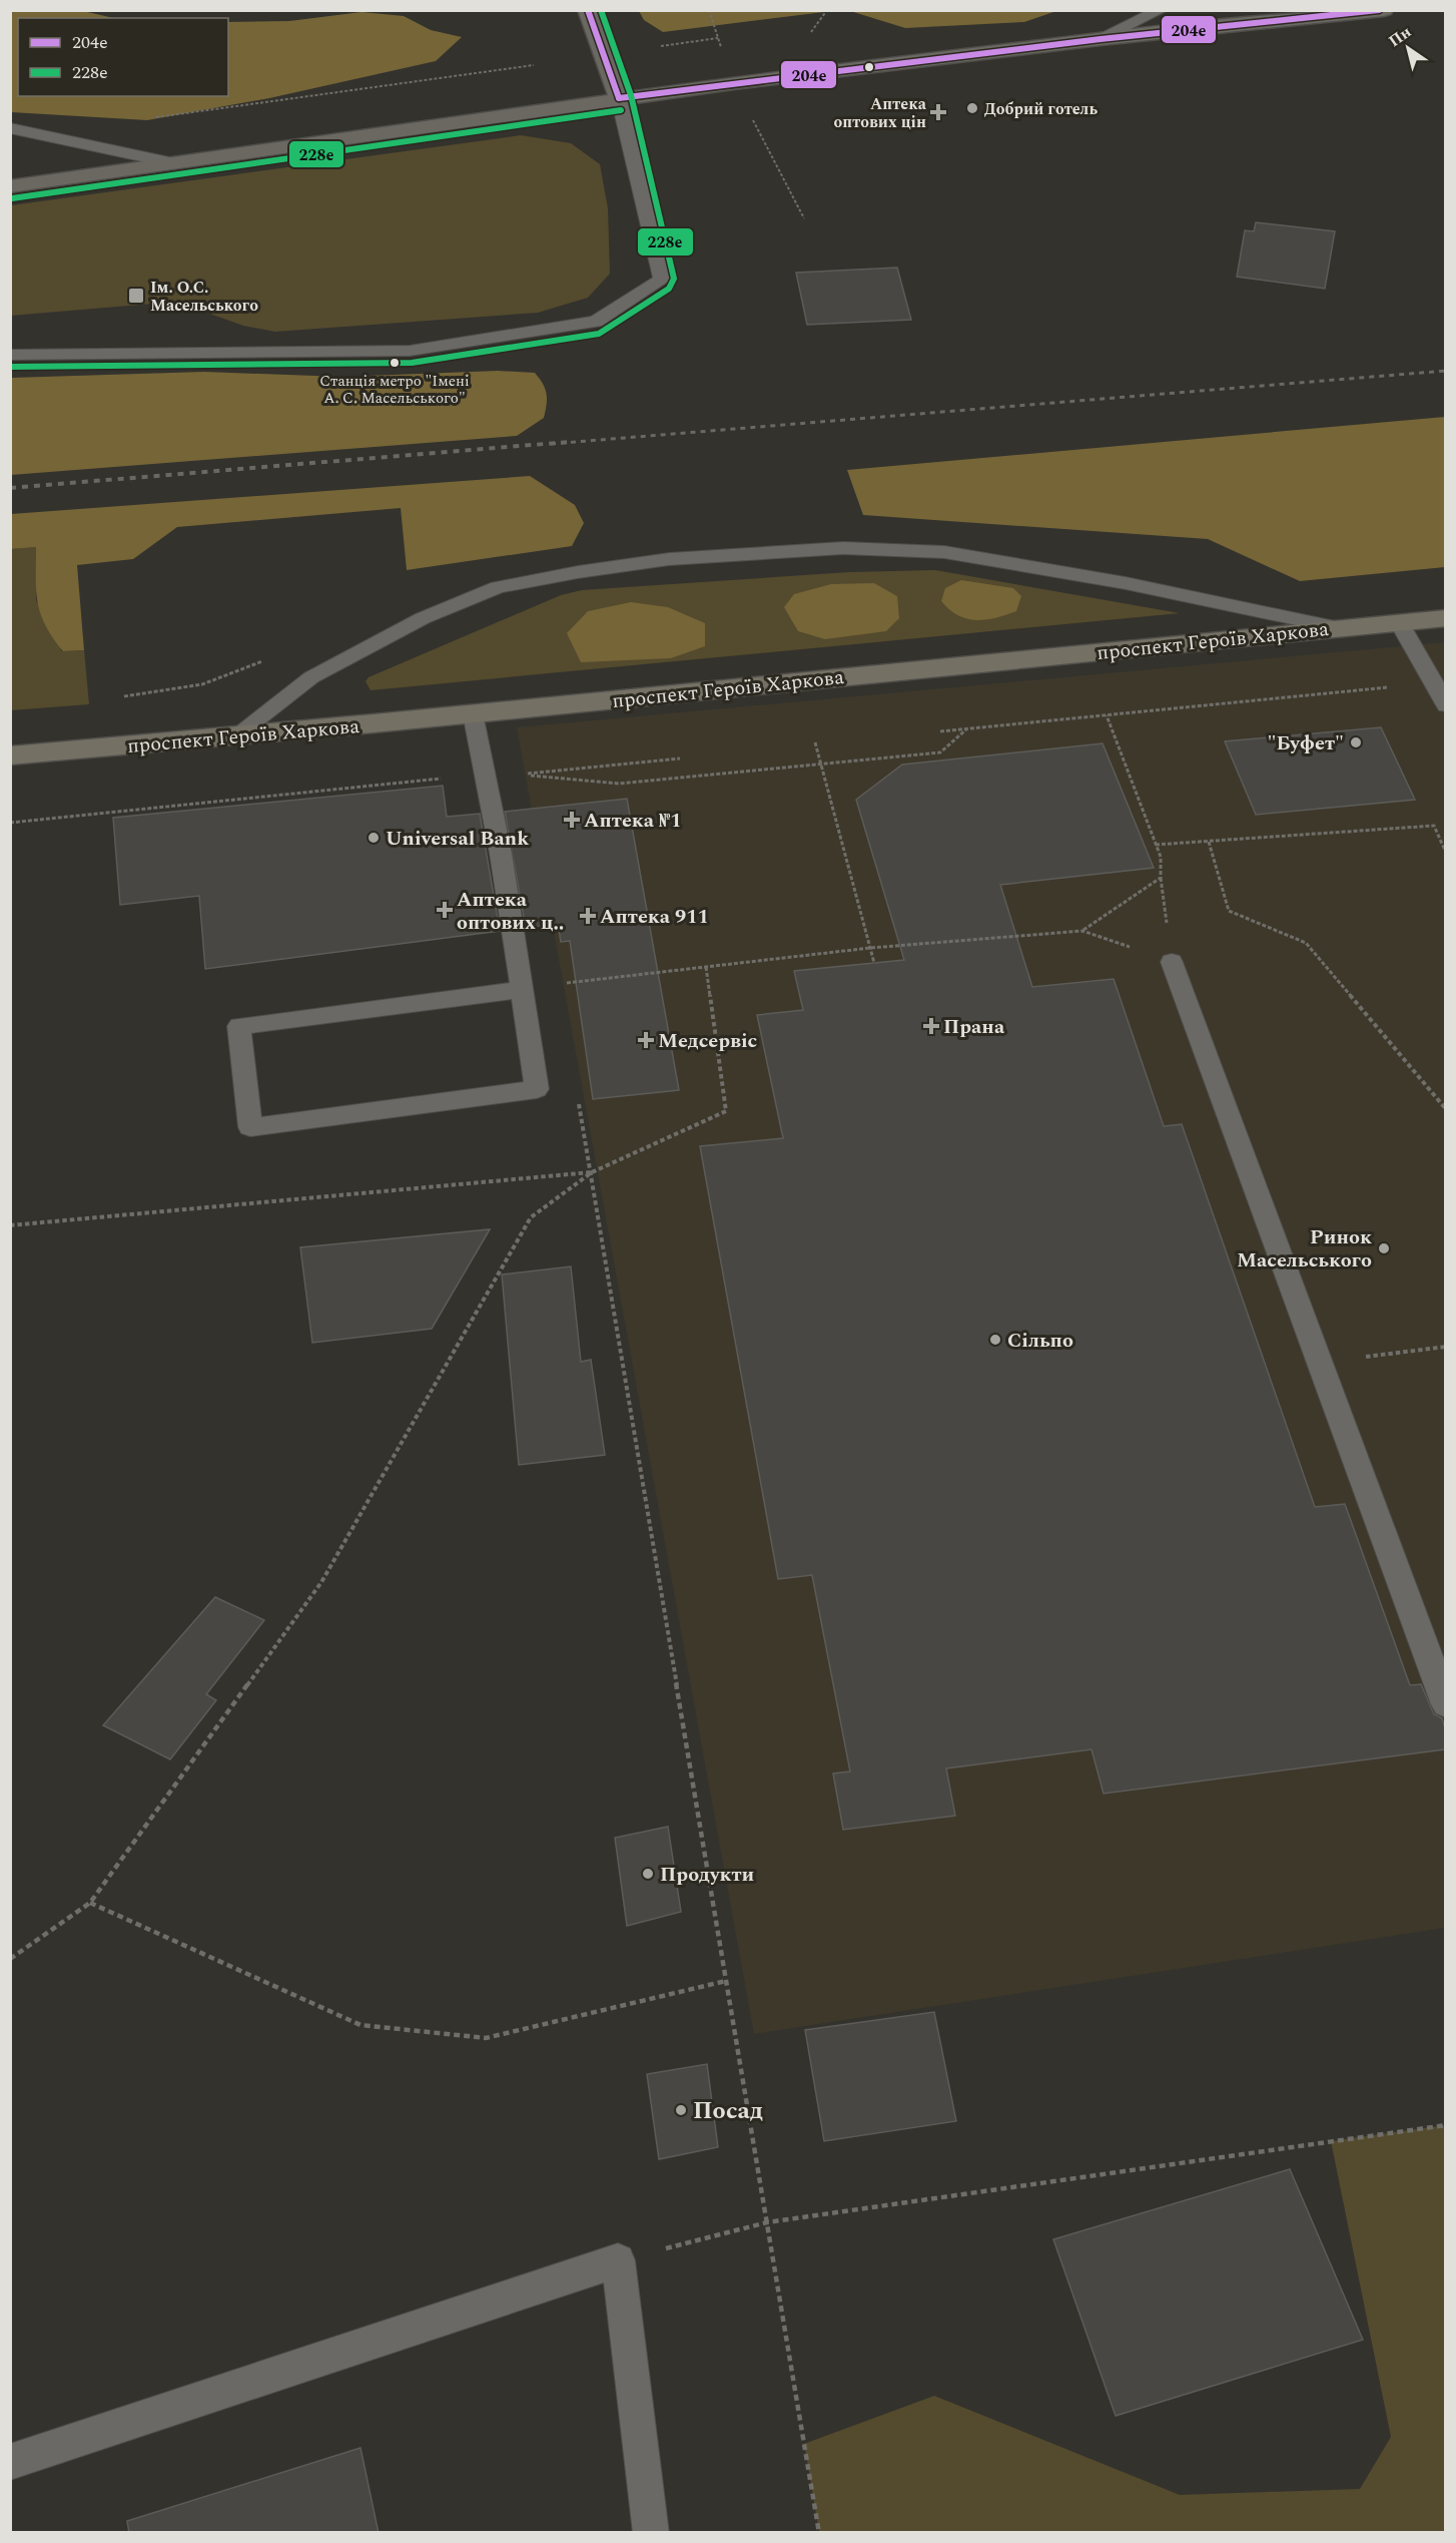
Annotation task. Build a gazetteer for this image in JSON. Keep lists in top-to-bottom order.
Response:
{
  "streets": {
    "main road": ["проспект Героїв Харкова"]
  },
  "places": {
    "other": [
      "Добрий готель",
      "Станція метро \"Імені А. С. Масельського\"",
      "\"Буфет\"",
      "Universal Bank",
      "Ринок Масельського",
      "Сільпо",
      "Продукти",
      "Посад"
    ],
    "health": [
      "Аптека оптових цін",
      "Аптека №1",
      "Аптека оптових ц‥",
      "Аптека 911",
      "Прана",
      "Медсервіс"
    ],
    "transit": ["Ім. О.С. Масельського"]
  },
  "lines": ["transit line 204е", "transit line 228е"],
  "legend": ["204е", "228е"],
  "north": "top left"
}
